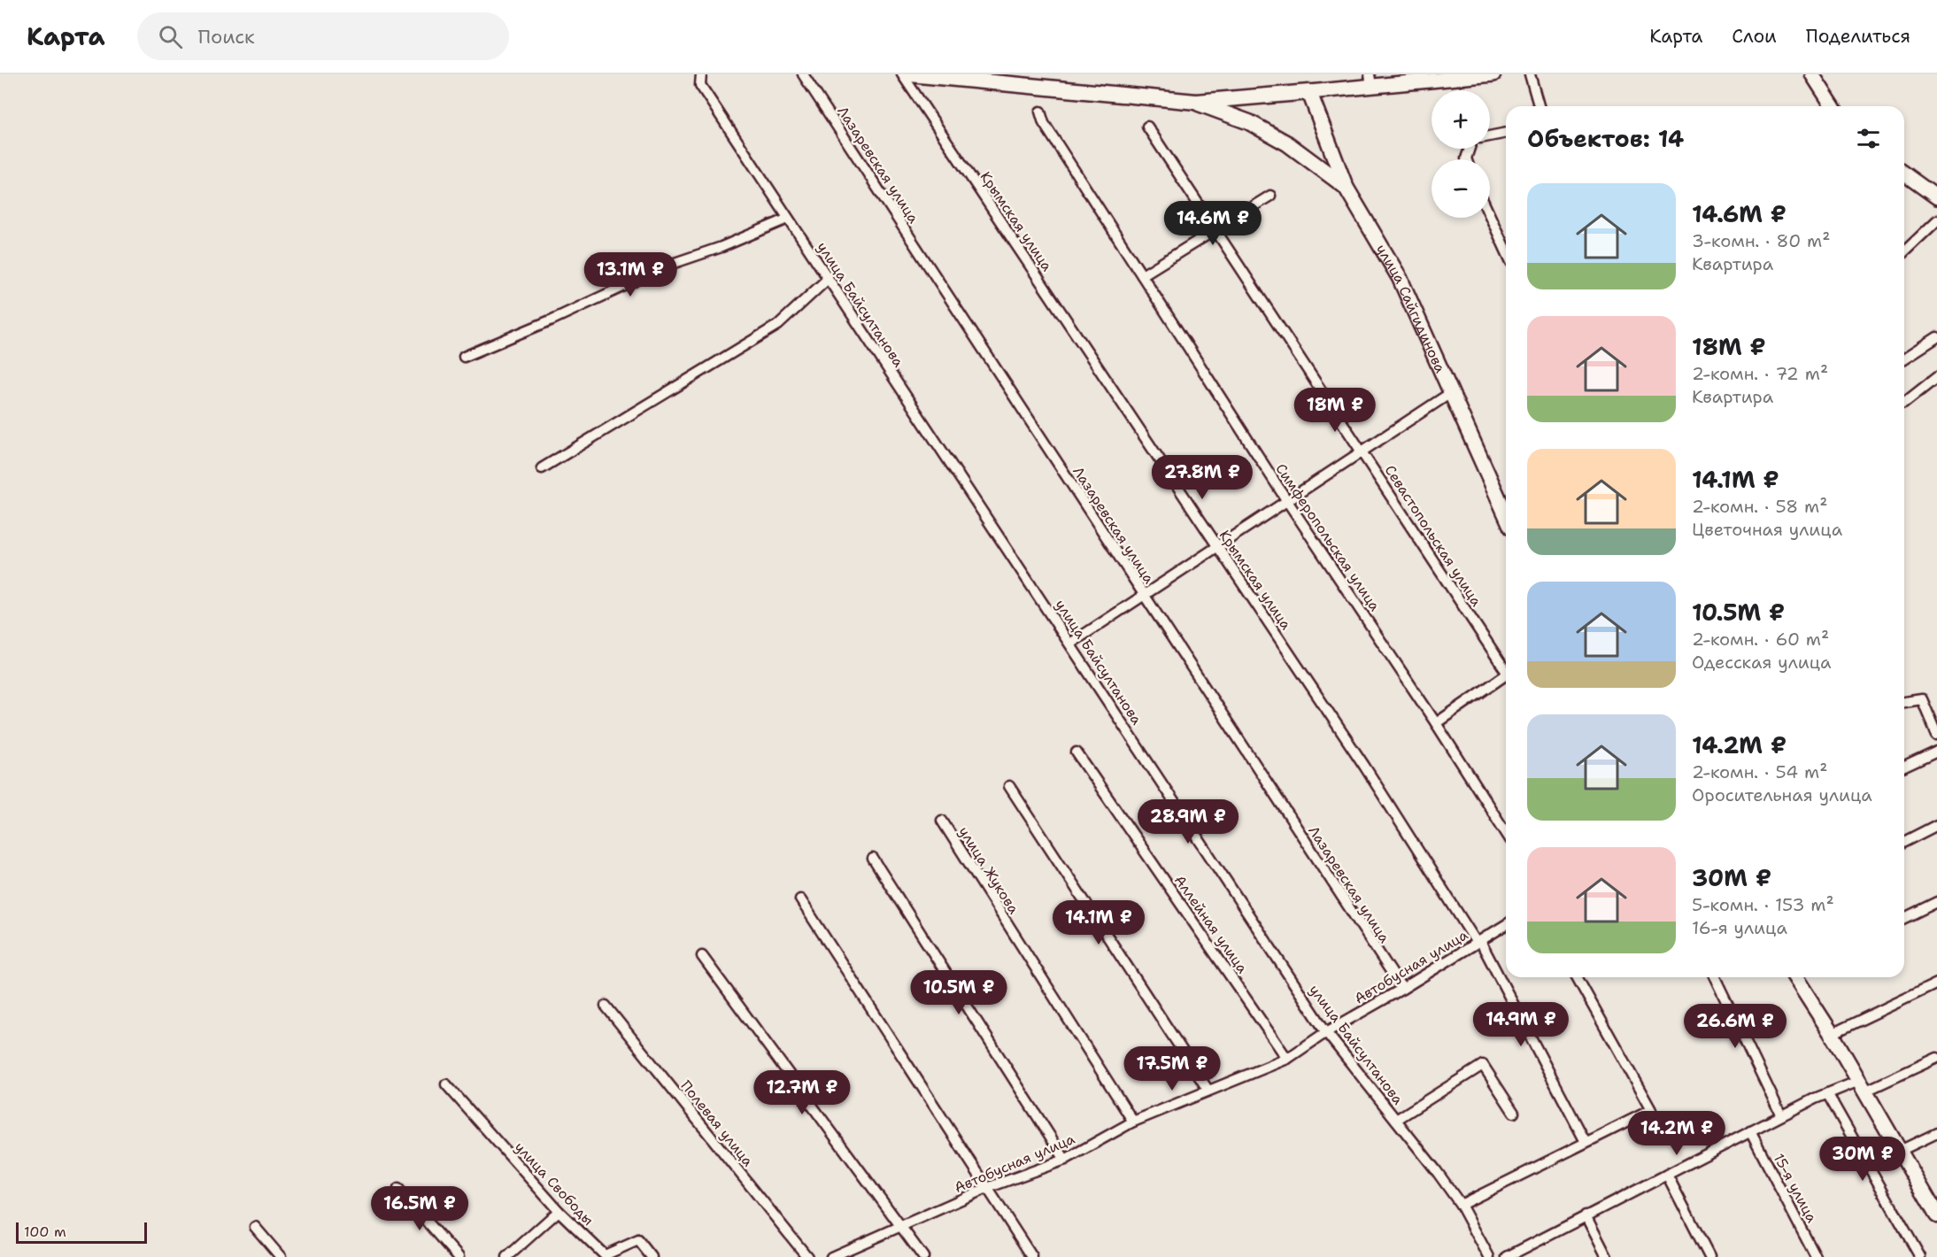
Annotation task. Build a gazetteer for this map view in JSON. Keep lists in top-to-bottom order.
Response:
{
  "streets": {
    "main road": ["улица Сайгидинова"],
    "street": [
      "Лазаревская улица",
      "Крымская улица",
      "улица Байсултанова",
      "Севастопольская улица",
      "Симферопольская улица",
      "улица Жукова",
      "Аллейная улица",
      "Автобусная улица",
      "Полевая улица",
      "улица Свободы",
      "15-я улица"
    ]
  },
  "crossings": [
    ["Лазаревская улица", "Автобусная улица"],
    ["Крымская улица", "Автобусная улица"],
    ["улица Байсултанова", "Автобусная улица"],
    ["Севастопольская улица", "Симферопольская улица"],
    ["улица Жукова", "Автобусная улица"],
    ["Аллейная улица", "Автобусная улица"]
  ],
  "scale_bar": "100 m",
  "page": {
    "header": "Карта",
    "search": "Поиск",
    "nav": ["Карта", "Слои", "Поделиться"],
    "map_buttons": ["+", "−"],
    "heading": "Объектов: 14",
    "list": [
      {
        "name": "14.6M ₽",
        "note": "3-комн. · 80 m² · Квартира"
      },
      {
        "name": "18M ₽",
        "note": "2-комн. · 72 m² · Квартира"
      },
      {
        "name": "14.1M ₽",
        "note": "2-комн. · 58 m² · Цветочная улица"
      },
      {
        "name": "10.5M ₽",
        "note": "2-комн. · 60 m² · Одесская улица"
      },
      {
        "name": "14.2M ₽",
        "note": "2-комн. · 54 m² · Оросительная улица"
      },
      {
        "name": "30M ₽",
        "note": "5-комн. · 153 m² · 16-я улица"
      }
    ],
    "price": [
      "14.6M ₽",
      "13.1M ₽",
      "18M ₽",
      "27.8M ₽",
      "28.9M ₽",
      "14.1M ₽",
      "10.5M ₽",
      "14.9M ₽",
      "26.6M ₽",
      "17.5M ₽",
      "12.7M ₽",
      "14.2M ₽",
      "30M ₽",
      "16.5M ₽"
    ],
    "scale": "100 m"
  }
}
